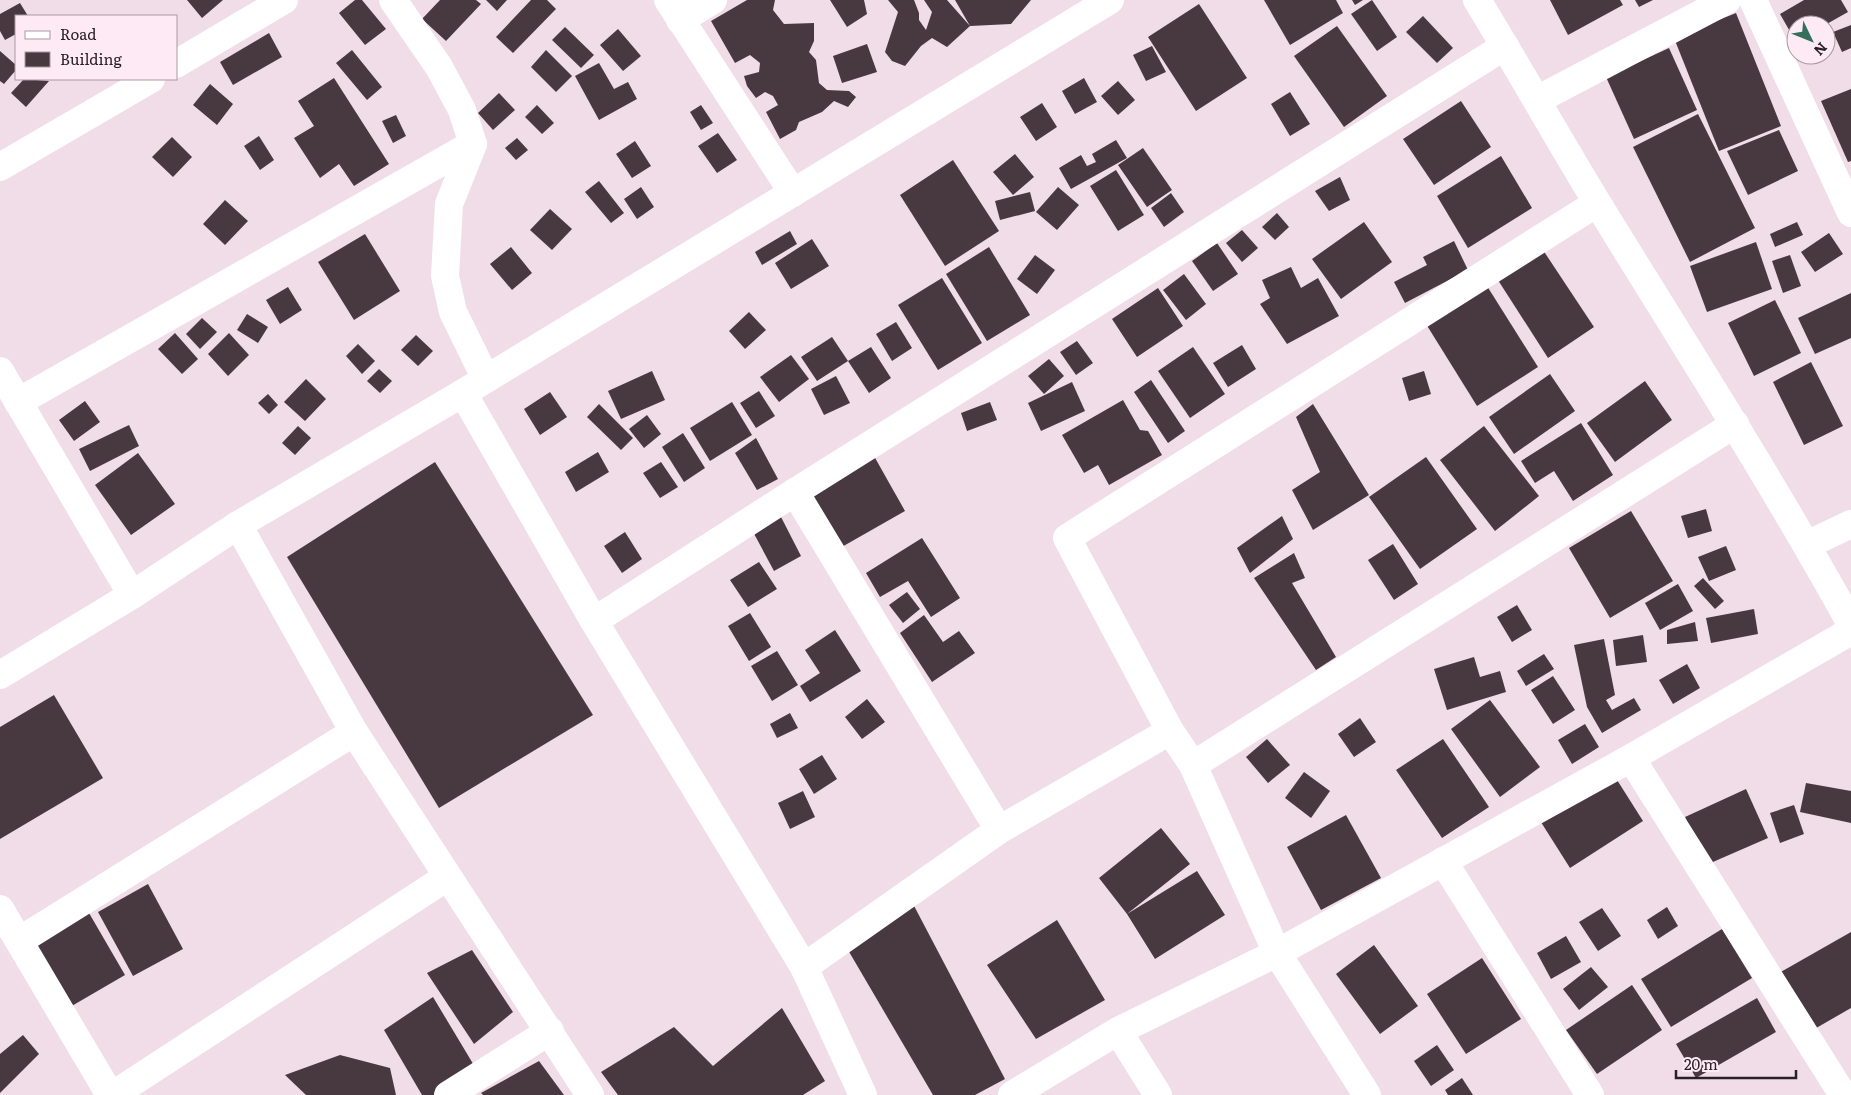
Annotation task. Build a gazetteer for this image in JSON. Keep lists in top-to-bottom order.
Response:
{
  "legend": ["Road", "Building"],
  "scale_bar": "20 m",
  "north": "bottom right"
}
